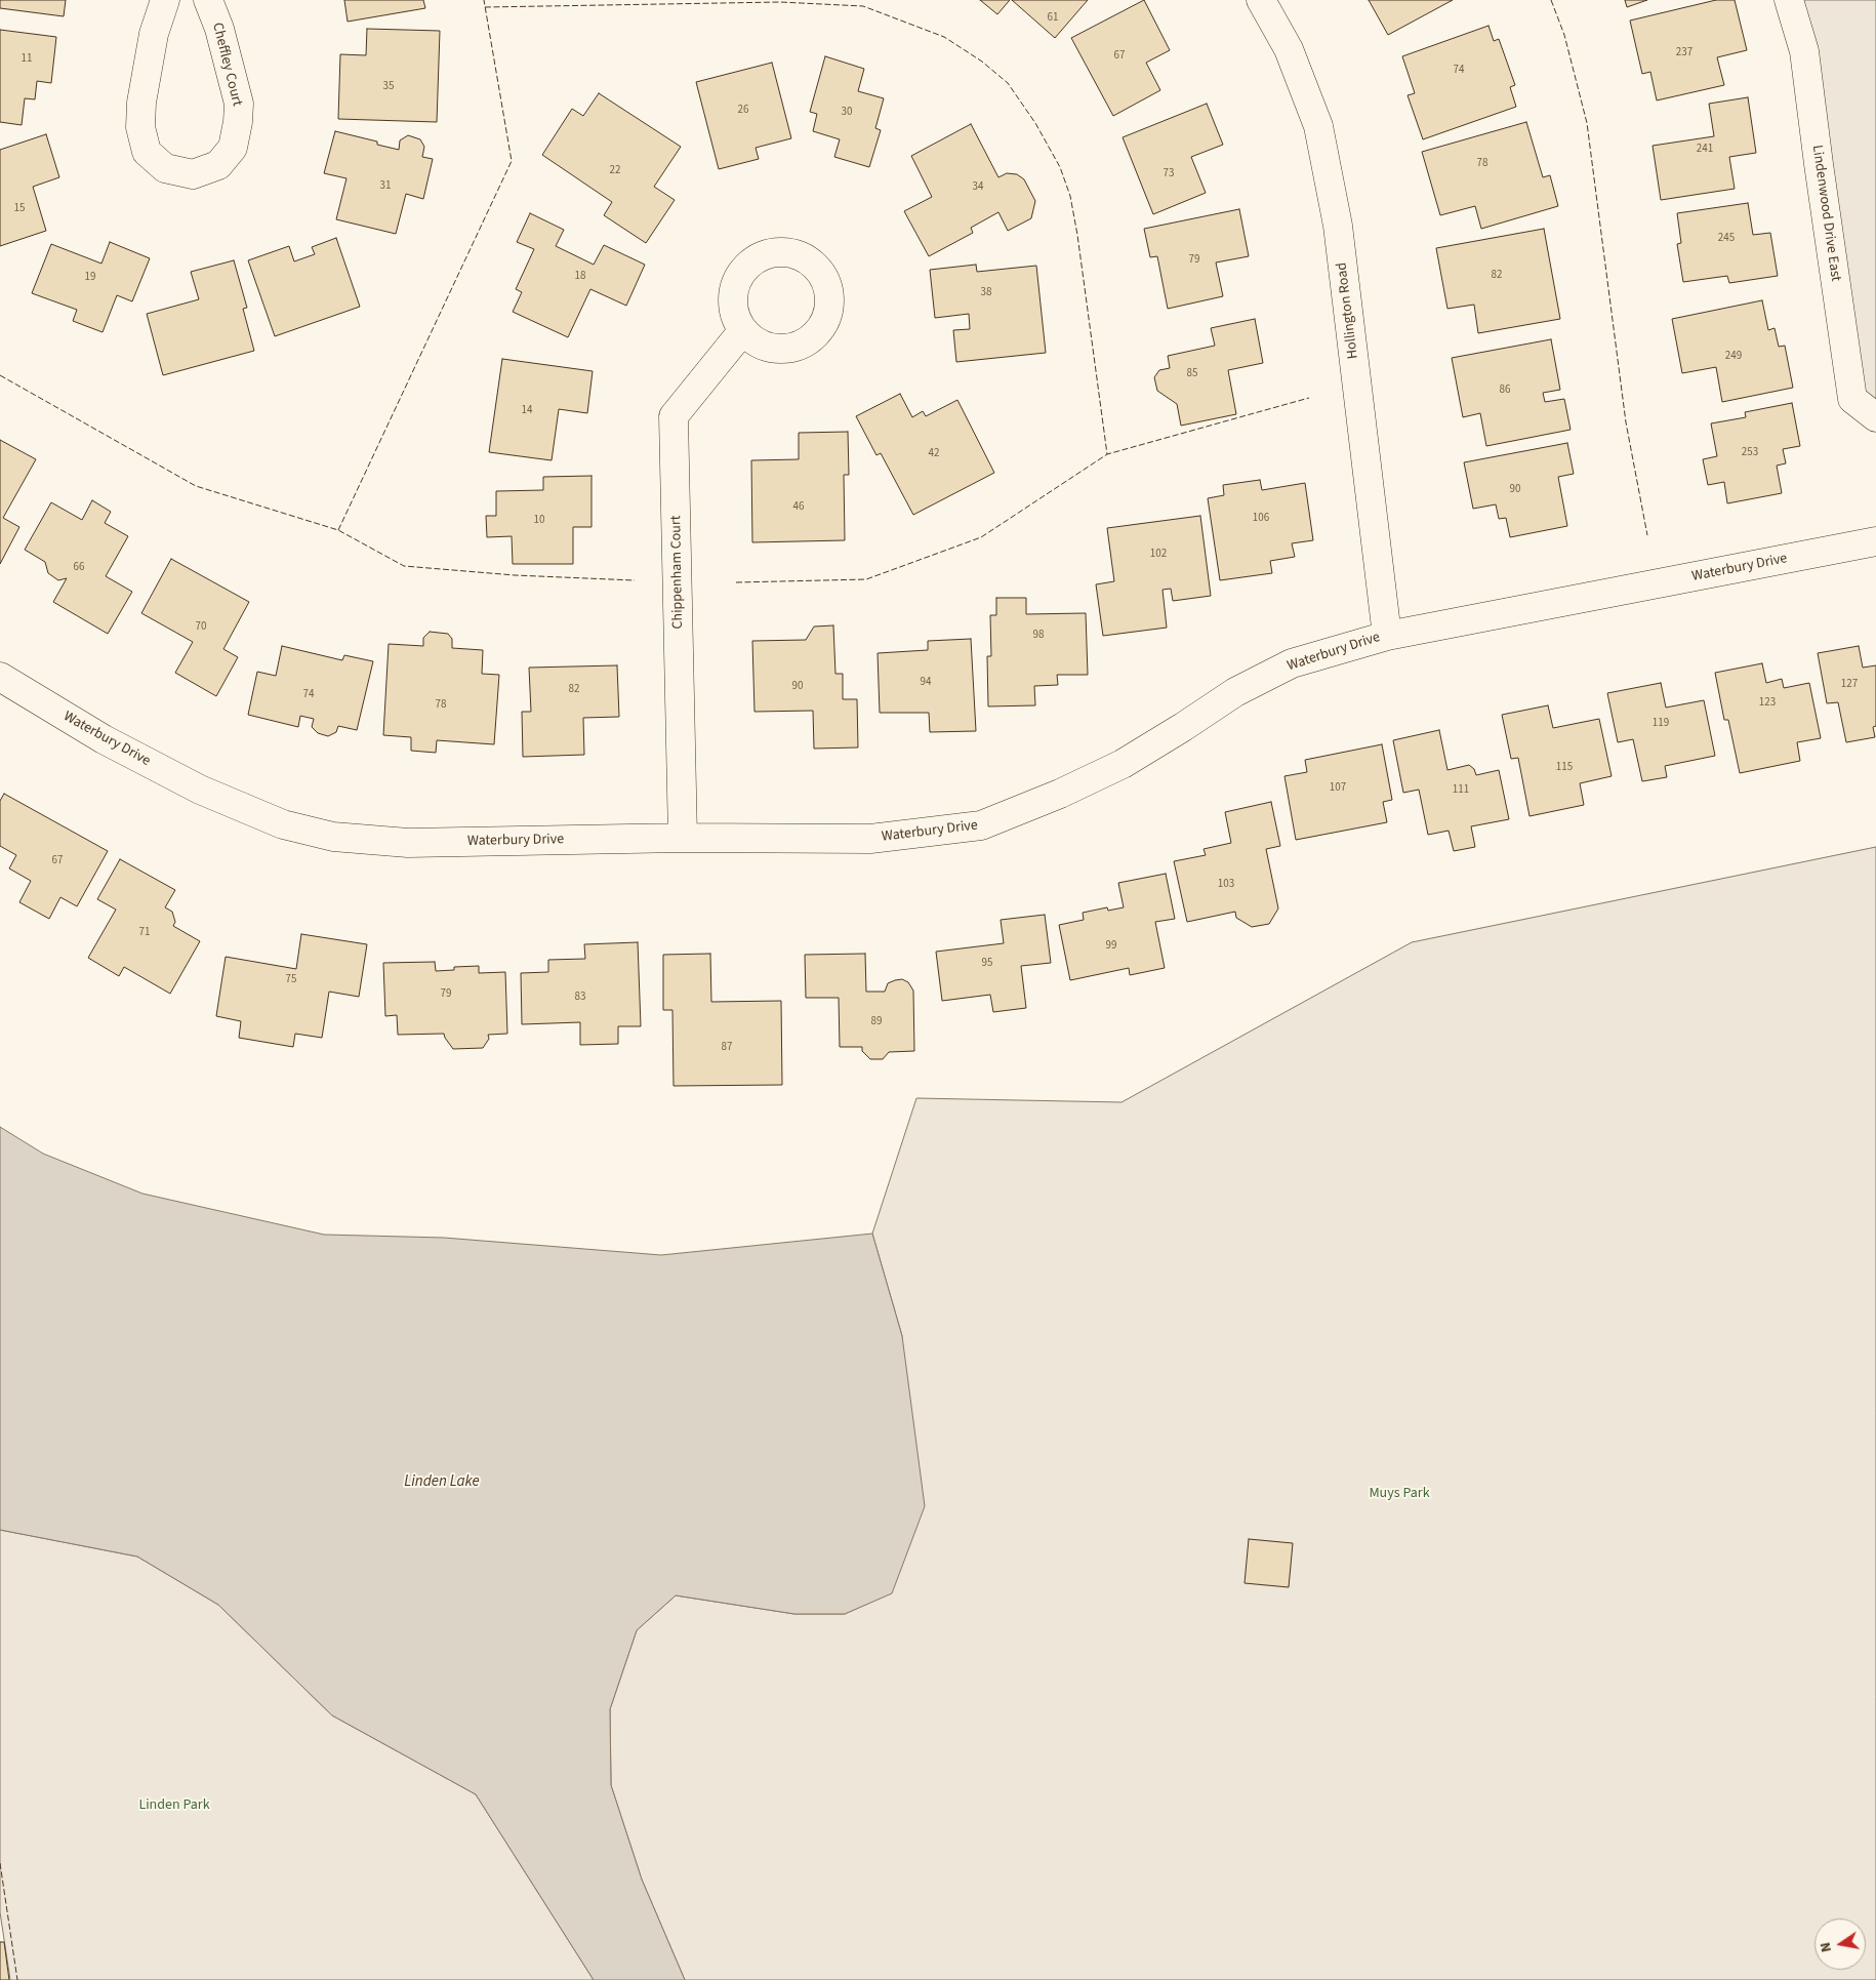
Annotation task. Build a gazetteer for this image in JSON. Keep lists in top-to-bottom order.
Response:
{
  "streets": {
    "street": [
      "Cheffley Court",
      "Lindenwood Drive East",
      "Hollington Road",
      "Waterbury Drive",
      "Chippenham Court"
    ]
  },
  "crossings": [
    ["Hollington Road", "Waterbury Drive"],
    ["Waterbury Drive", "Chippenham Court"]
  ],
  "water": ["Linden Lake"],
  "parks": ["Muys Park", "Linden Park"],
  "house_numbers": [
    "61",
    "237",
    "67",
    "11",
    "74",
    "35",
    "26",
    "30",
    "241",
    "78",
    "22",
    "73",
    "31",
    "34",
    "15",
    "245",
    "79",
    "82",
    "18",
    "19",
    "38",
    "249",
    "85",
    "86",
    "14",
    "253",
    "42",
    "90",
    "46",
    "106",
    "10",
    "102",
    "66",
    "70",
    "98",
    "94",
    "127",
    "90",
    "82",
    "74",
    "123",
    "78",
    "119",
    "115",
    "107",
    "111",
    "67",
    "103",
    "71",
    "99",
    "95",
    "75",
    "79",
    "83",
    "89",
    "87"
  ],
  "north": "left"
}
